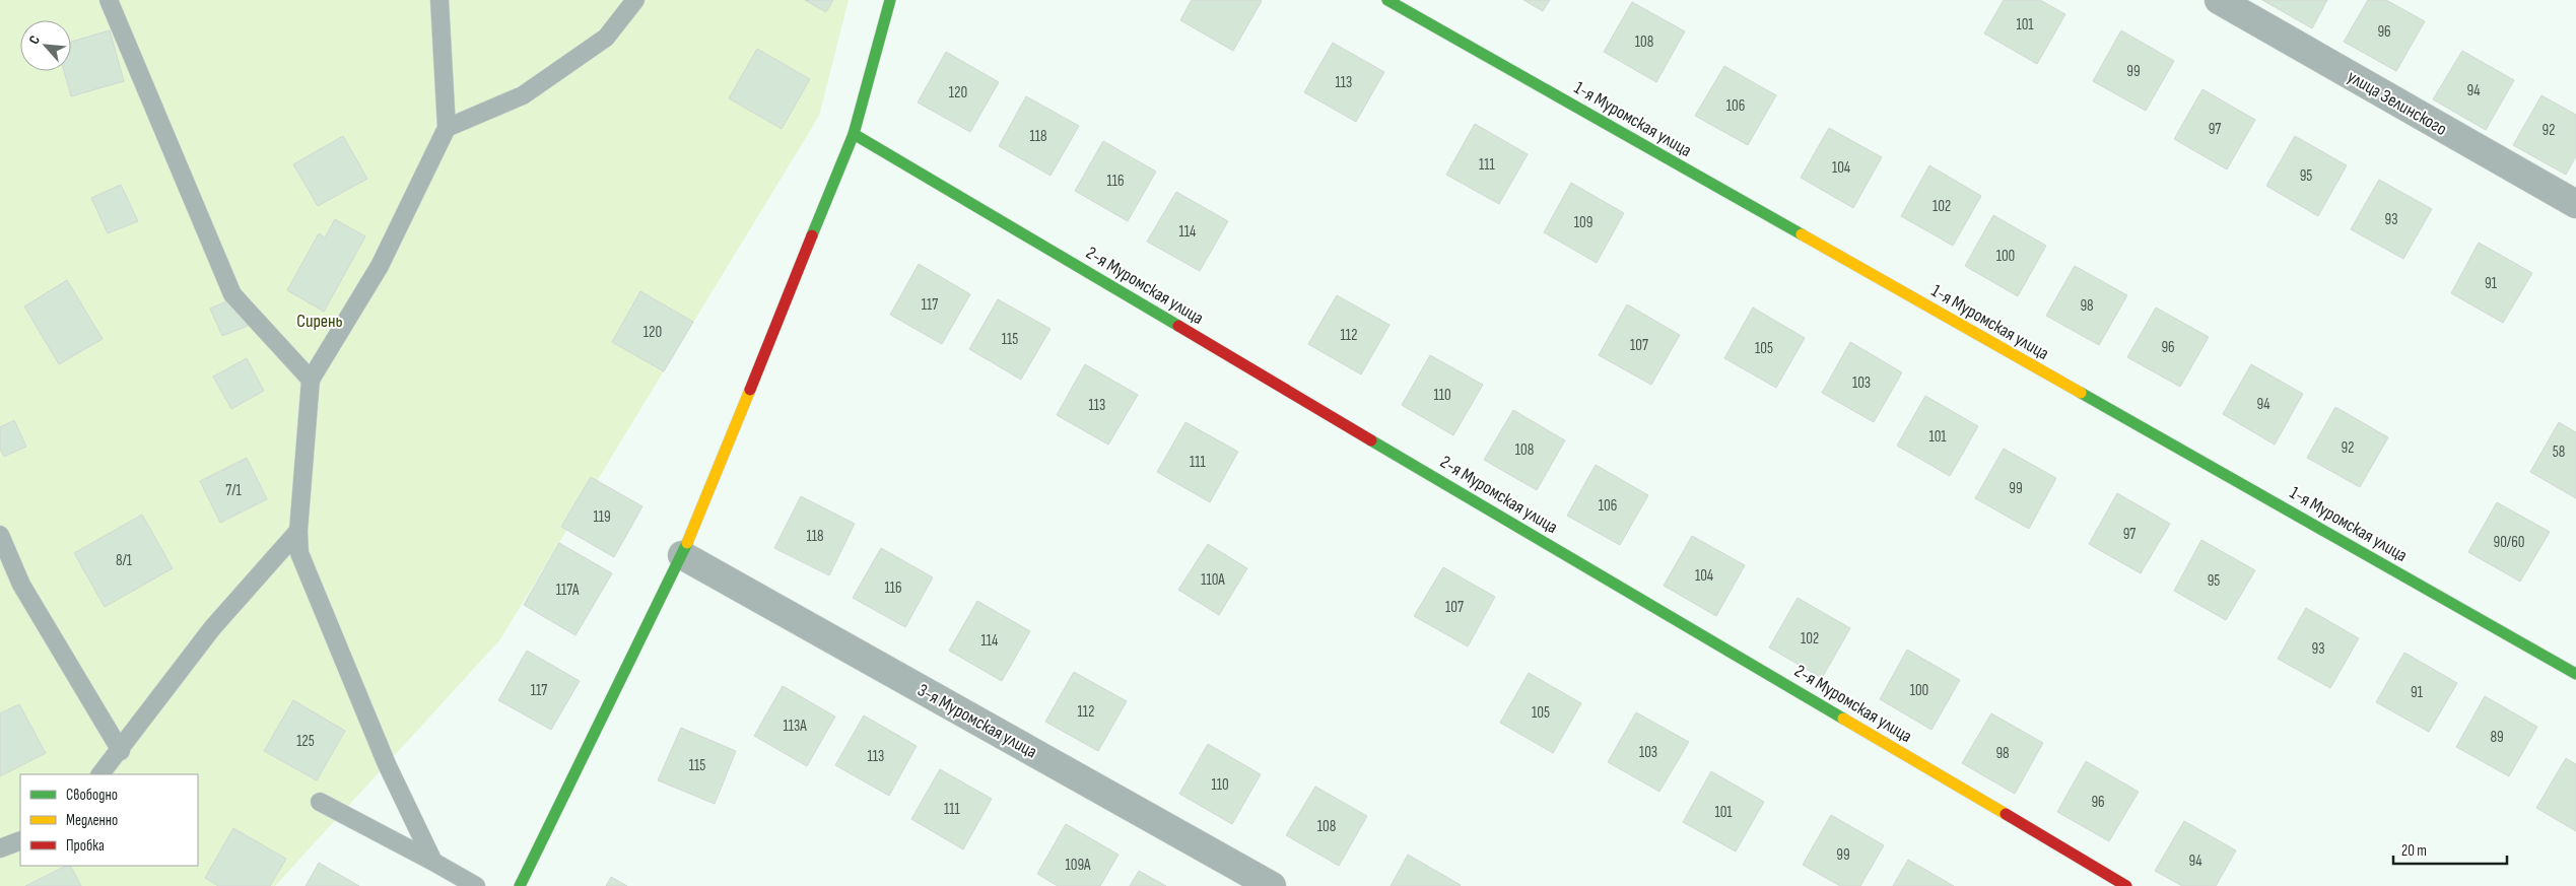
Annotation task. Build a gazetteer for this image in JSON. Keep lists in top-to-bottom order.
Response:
{
  "streets": {
    "street": [
      "улица Зелинского",
      "1-я Муромская улица",
      "2-я Муромская улица",
      "3-я Муромская улица"
    ]
  },
  "parks": ["Сирень"],
  "house_numbers": [
    "101",
    "96",
    "108",
    "99",
    "113",
    "94",
    "120",
    "106",
    "97",
    "92",
    "118",
    "111",
    "104",
    "95",
    "116",
    "102",
    "93",
    "109",
    "114",
    "100",
    "91",
    "117",
    "98",
    "120",
    "112",
    "115",
    "107",
    "96",
    "105",
    "103",
    "110",
    "94",
    "113",
    "101",
    "92",
    "108",
    "58",
    "111",
    "99",
    "7/1",
    "106",
    "119",
    "97",
    "118",
    "90/60",
    "8/1",
    "104",
    "110А",
    "95",
    "116",
    "117А",
    "107",
    "102",
    "114",
    "93",
    "117",
    "100",
    "91",
    "112",
    "105",
    "113А",
    "89",
    "125",
    "103",
    "98",
    "113",
    "115",
    "110",
    "96",
    "111",
    "101",
    "108",
    "99",
    "94",
    "109А"
  ],
  "legend": ["Свободно", "Медленно", "Пробка"],
  "scale_bar": "20 m",
  "north": "top left"
}
